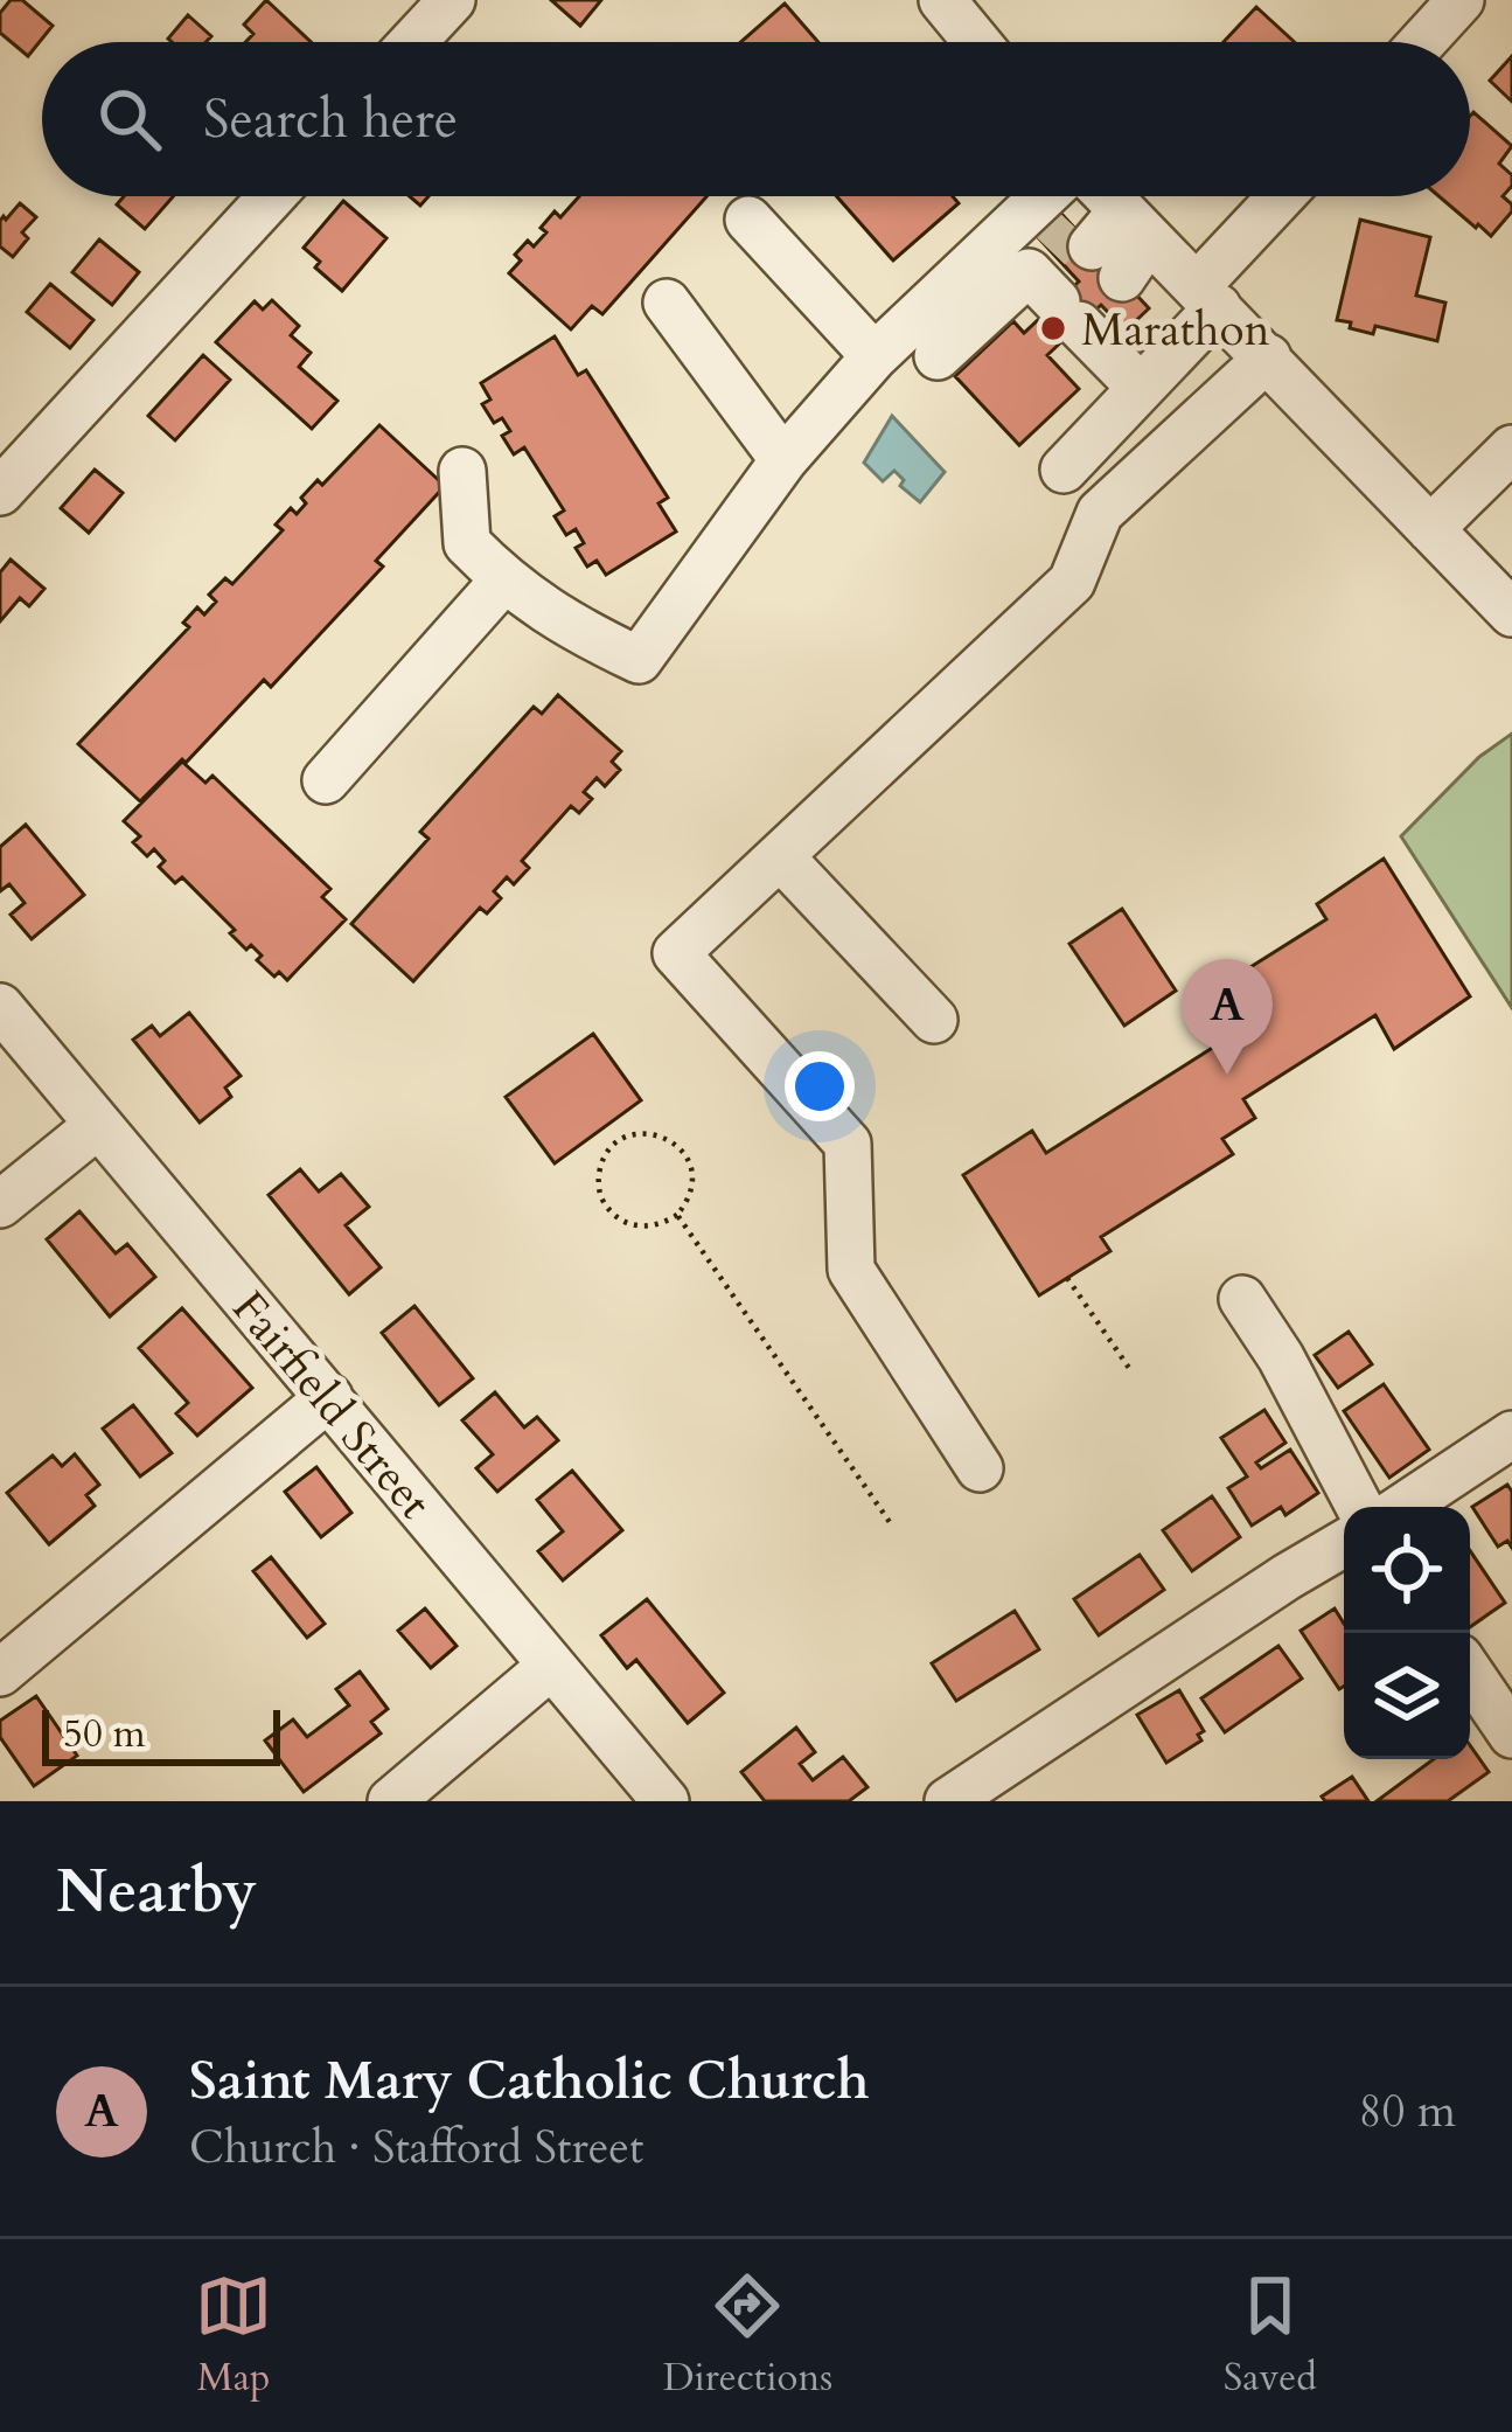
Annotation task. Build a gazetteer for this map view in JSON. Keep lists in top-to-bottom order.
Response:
{
  "streets": {
    "street": ["Fairfield Street"]
  },
  "places": ["Marathon"],
  "scale_bar": "50 m",
  "page": {
    "search": "Search here",
    "pins": "A",
    "scale": "50 m",
    "heading": "Nearby",
    "list": [
      {
        "mark": "A",
        "name": "Saint Mary Catholic Church",
        "note": "Church · Stafford Street",
        "value": "80 m"
      }
    ],
    "nav": ["Map", "Directions", "Saved"]
  }
}
